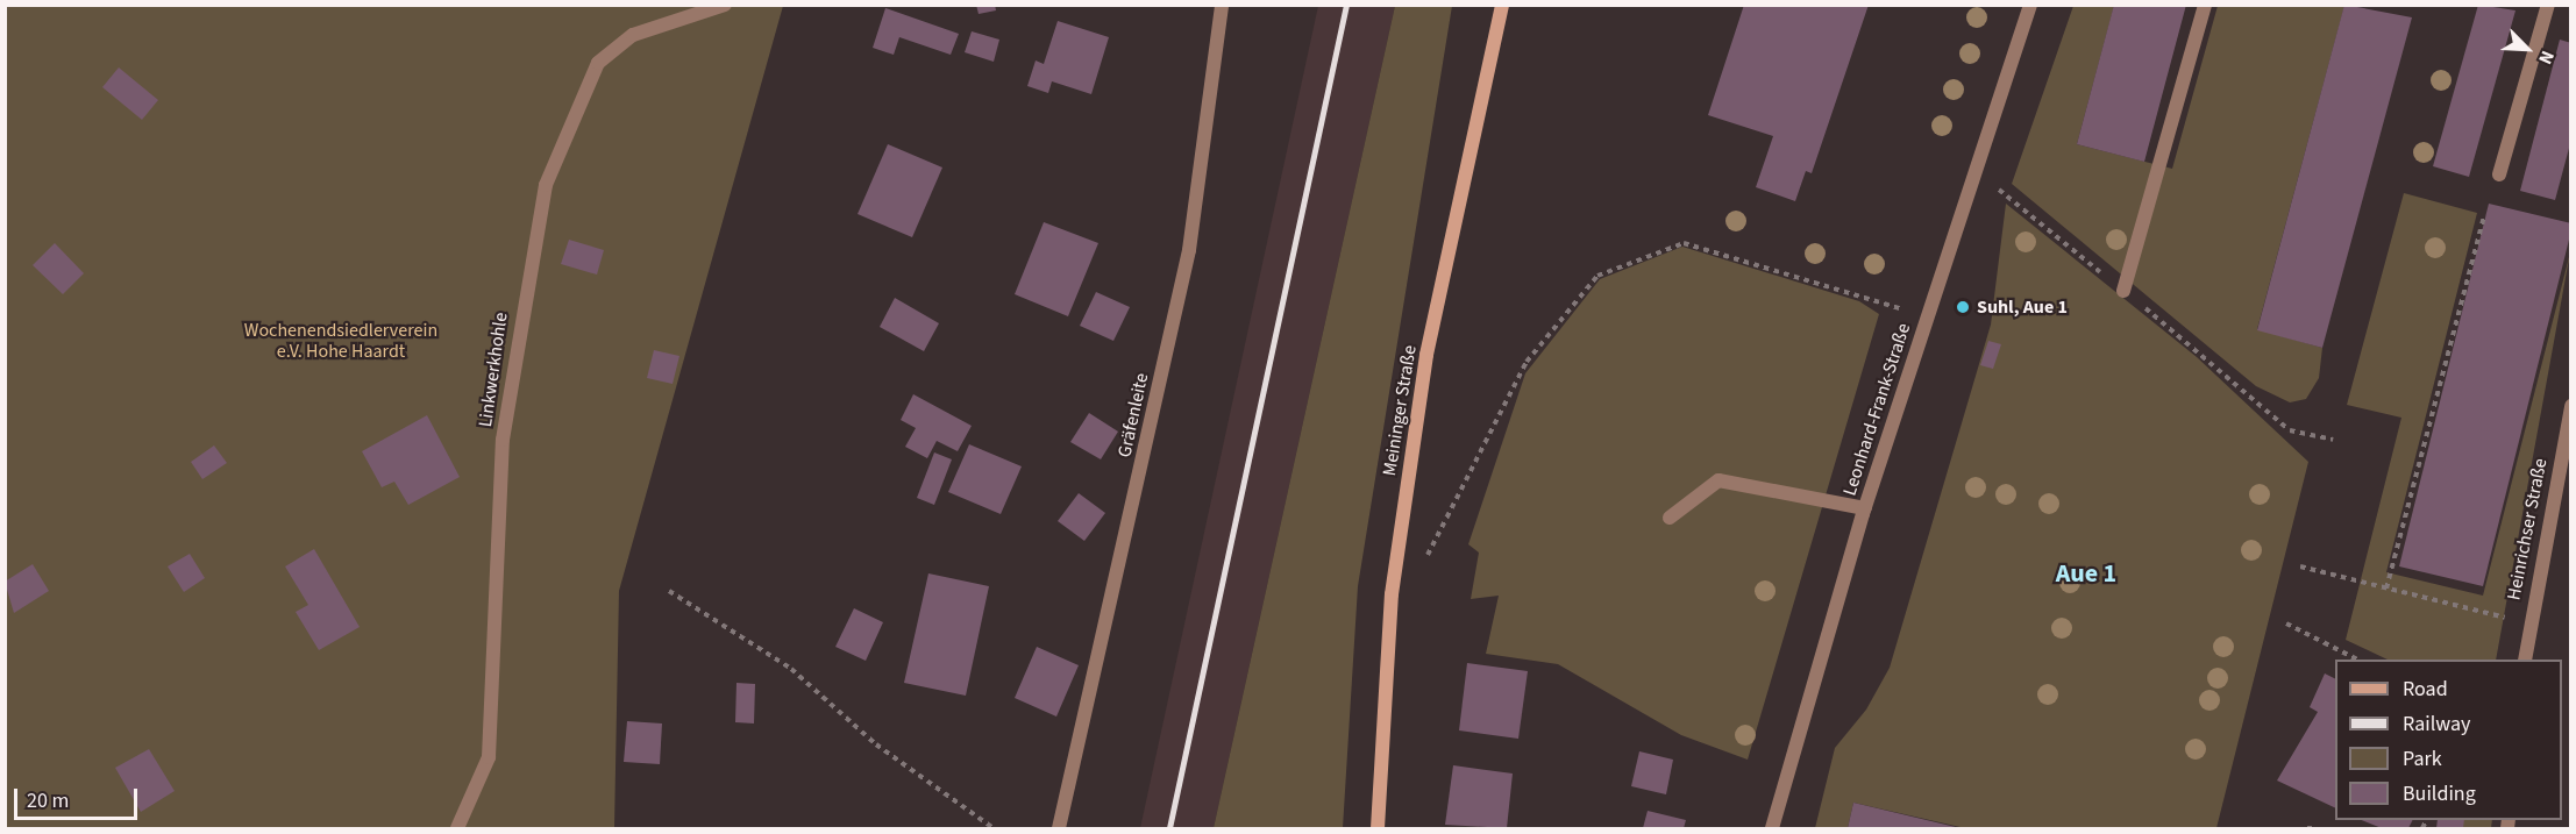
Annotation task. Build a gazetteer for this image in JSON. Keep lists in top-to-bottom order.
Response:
{
  "streets": {
    "main road": ["Meininger Straße"],
    "street": [
      "Linkwerkhohle",
      "Leonhard-Frank-Straße",
      "Gräfenleite",
      "Heinrichser Straße"
    ]
  },
  "districts": ["Aue 1"],
  "parks": ["Wochenendsiedlerverein e.V. Hohe Haardt"],
  "places": ["Suhl, Aue 1"],
  "legend": [
    "Road",
    "Railway",
    "Park",
    "Building"
  ],
  "scale_bar": "20 m",
  "north": "bottom right"
}
